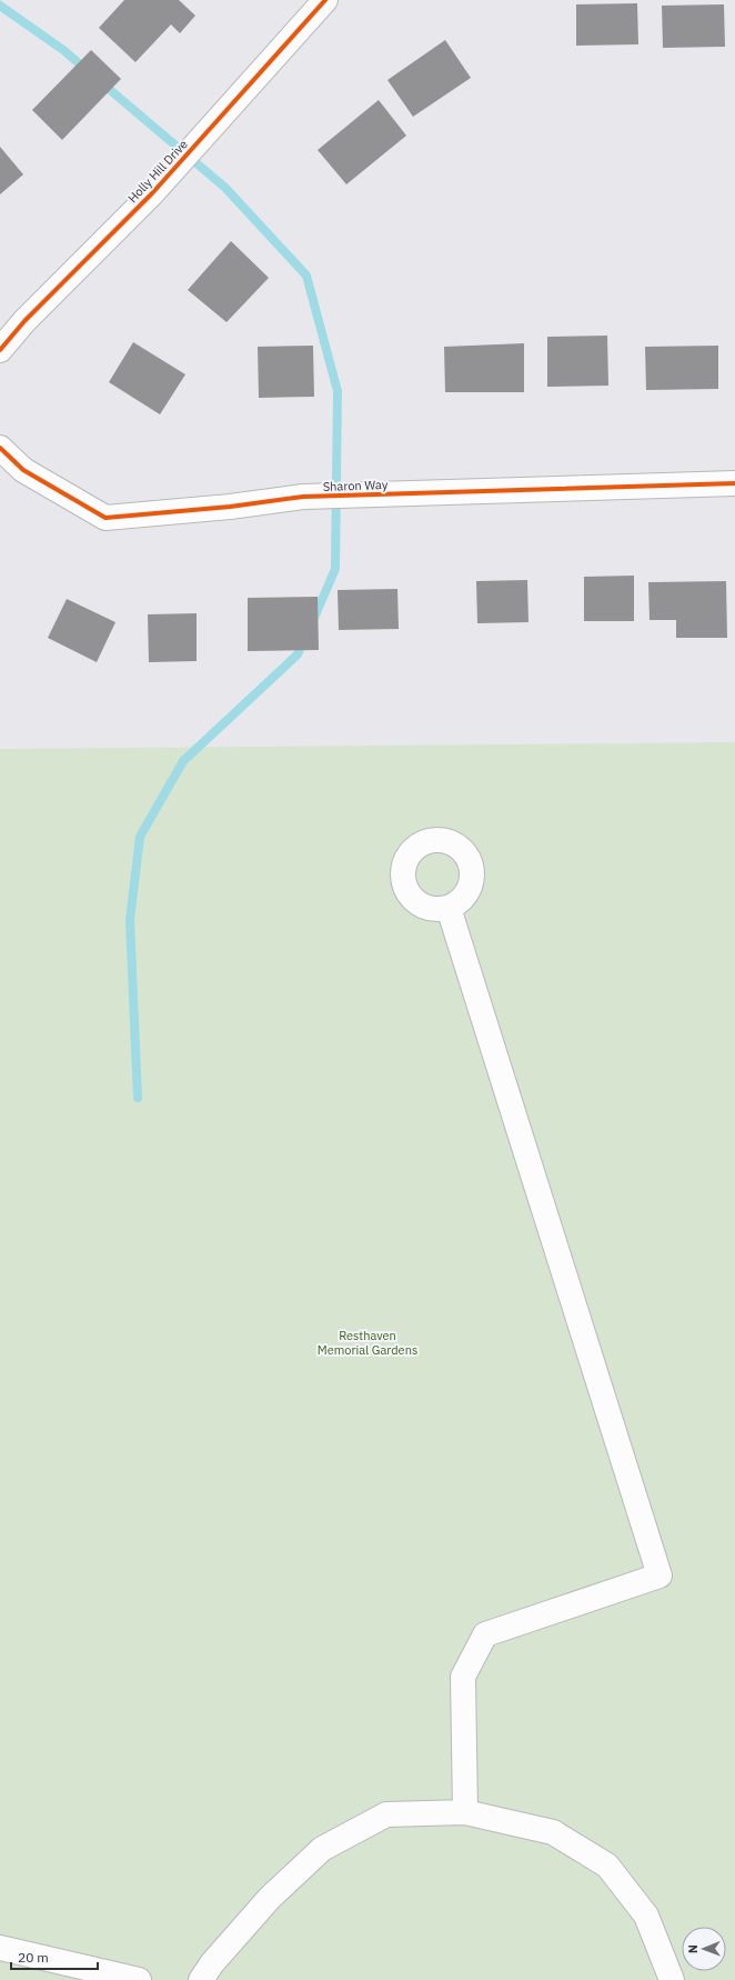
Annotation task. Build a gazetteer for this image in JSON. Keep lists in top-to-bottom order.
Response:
{
  "streets": {
    "street": ["Holly Hill Drive", "Sharon Way"]
  },
  "parks": ["Resthaven Memorial Gardens"],
  "scale_bar": "20 m",
  "north": "left"
}
